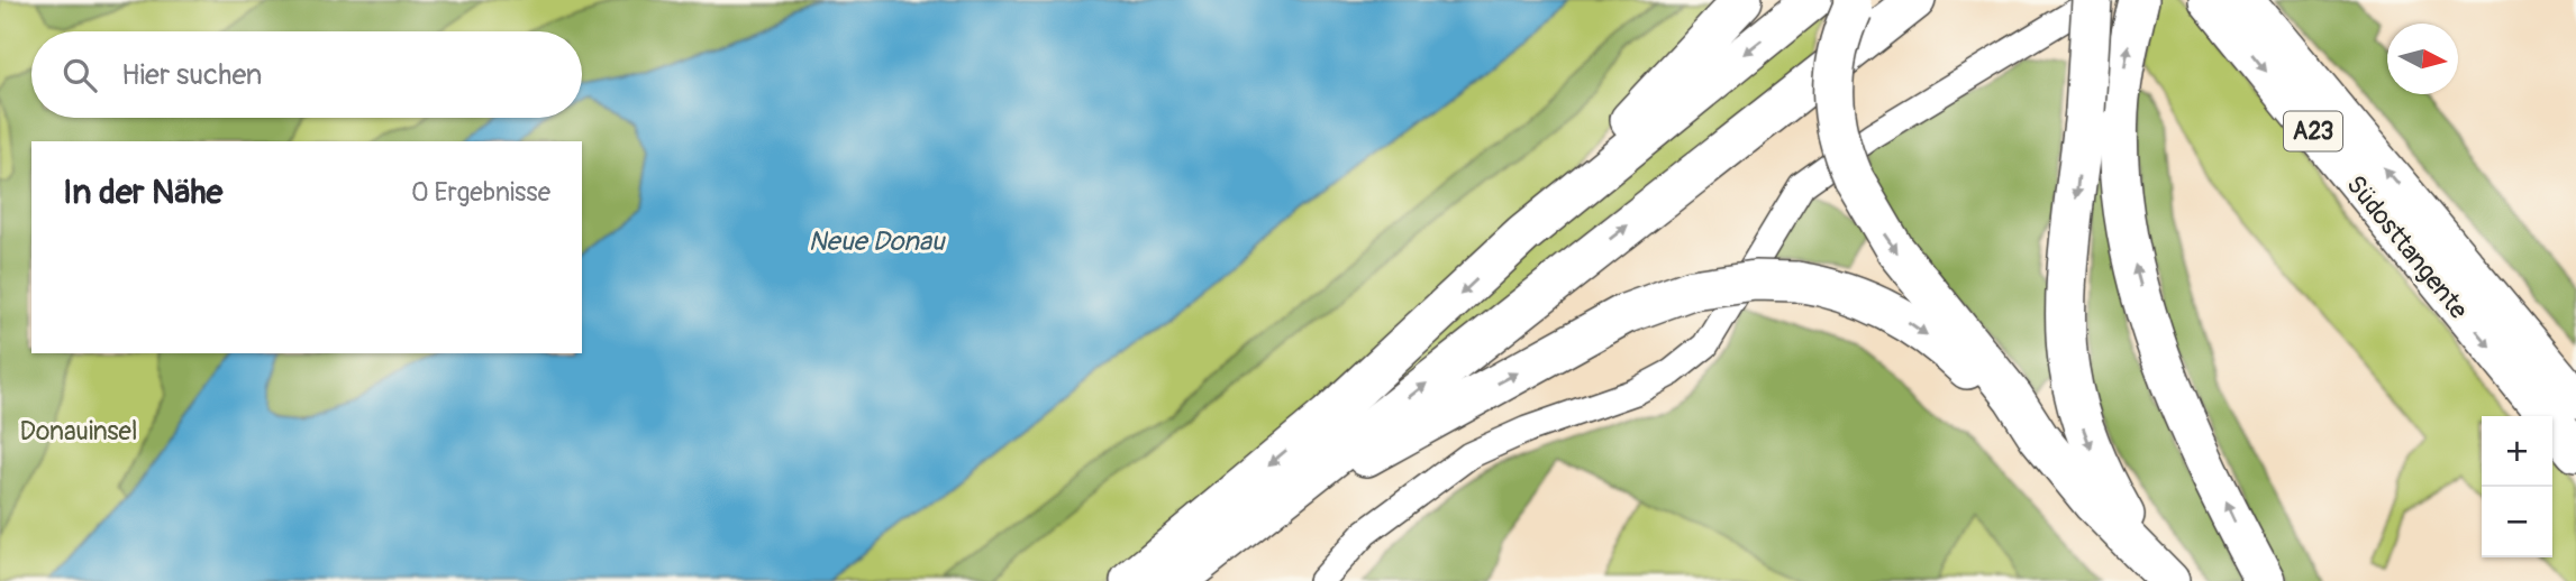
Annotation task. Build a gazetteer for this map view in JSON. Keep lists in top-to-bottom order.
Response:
{
  "streets": {
    "highway": ["A23", "Südosttangente"]
  },
  "water": ["Neue Donau"],
  "parks": ["Donauinsel"],
  "north": "right",
  "page": {
    "search": "Hier suchen",
    "heading": ["In der Nähe", "0 Ergebnisse"],
    "map_buttons": ["+", "−"]
  }
}
